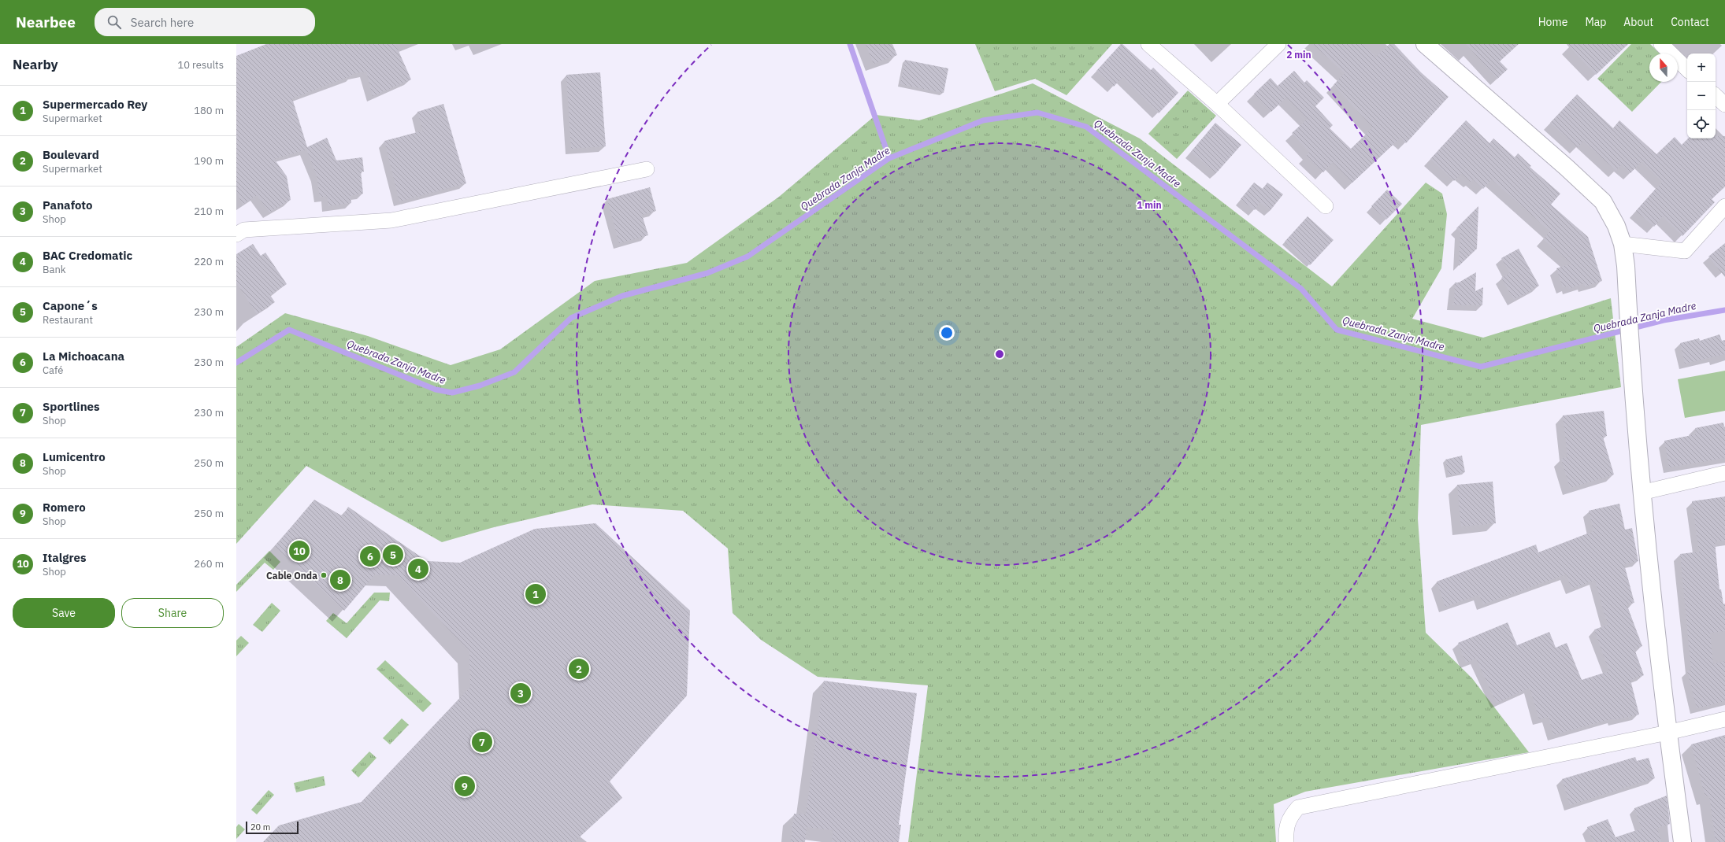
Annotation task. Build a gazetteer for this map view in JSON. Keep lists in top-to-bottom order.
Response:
{
  "water": ["Quebrada Zanja Madre"],
  "places": ["Cable Onda"],
  "scale_bar": "20 m",
  "north": "top",
  "page": {
    "header": "Nearbee",
    "search": "Search here",
    "nav": [
      "Home",
      "Map",
      "About",
      "Contact"
    ],
    "heading": ["Nearby", "10 results"],
    "map_buttons": ["+", "−"],
    "list": [
      {
        "mark": "1",
        "name": "Supermercado Rey",
        "note": "Supermarket",
        "value": "180 m"
      },
      {
        "mark": "2",
        "name": "Boulevard",
        "note": "Supermarket",
        "value": "190 m"
      },
      {
        "mark": "3",
        "name": "Panafoto",
        "note": "Shop",
        "value": "210 m"
      },
      {
        "mark": "4",
        "name": "BAC Credomatic",
        "note": "Bank",
        "value": "220 m"
      },
      {
        "mark": "5",
        "name": "Capone´s",
        "note": "Restaurant",
        "value": "230 m"
      },
      {
        "mark": "6",
        "name": "La Michoacana",
        "note": "Café",
        "value": "230 m"
      },
      {
        "mark": "7",
        "name": "Sportlines",
        "note": "Shop",
        "value": "230 m"
      },
      {
        "mark": "8",
        "name": "Lumicentro",
        "note": "Shop",
        "value": "250 m"
      },
      {
        "mark": "9",
        "name": "Romero",
        "note": "Shop",
        "value": "250 m"
      },
      {
        "mark": "10",
        "name": "Italgres",
        "note": "Shop",
        "value": "260 m"
      }
    ],
    "pins": [
      "10",
      "5",
      "6",
      "4",
      "8",
      "1",
      "2",
      "3",
      "7",
      "9"
    ],
    "buttons": ["Save", "Share"],
    "scale": "20 m"
  },
  "rings": ["2 min", "1 min"]
}
